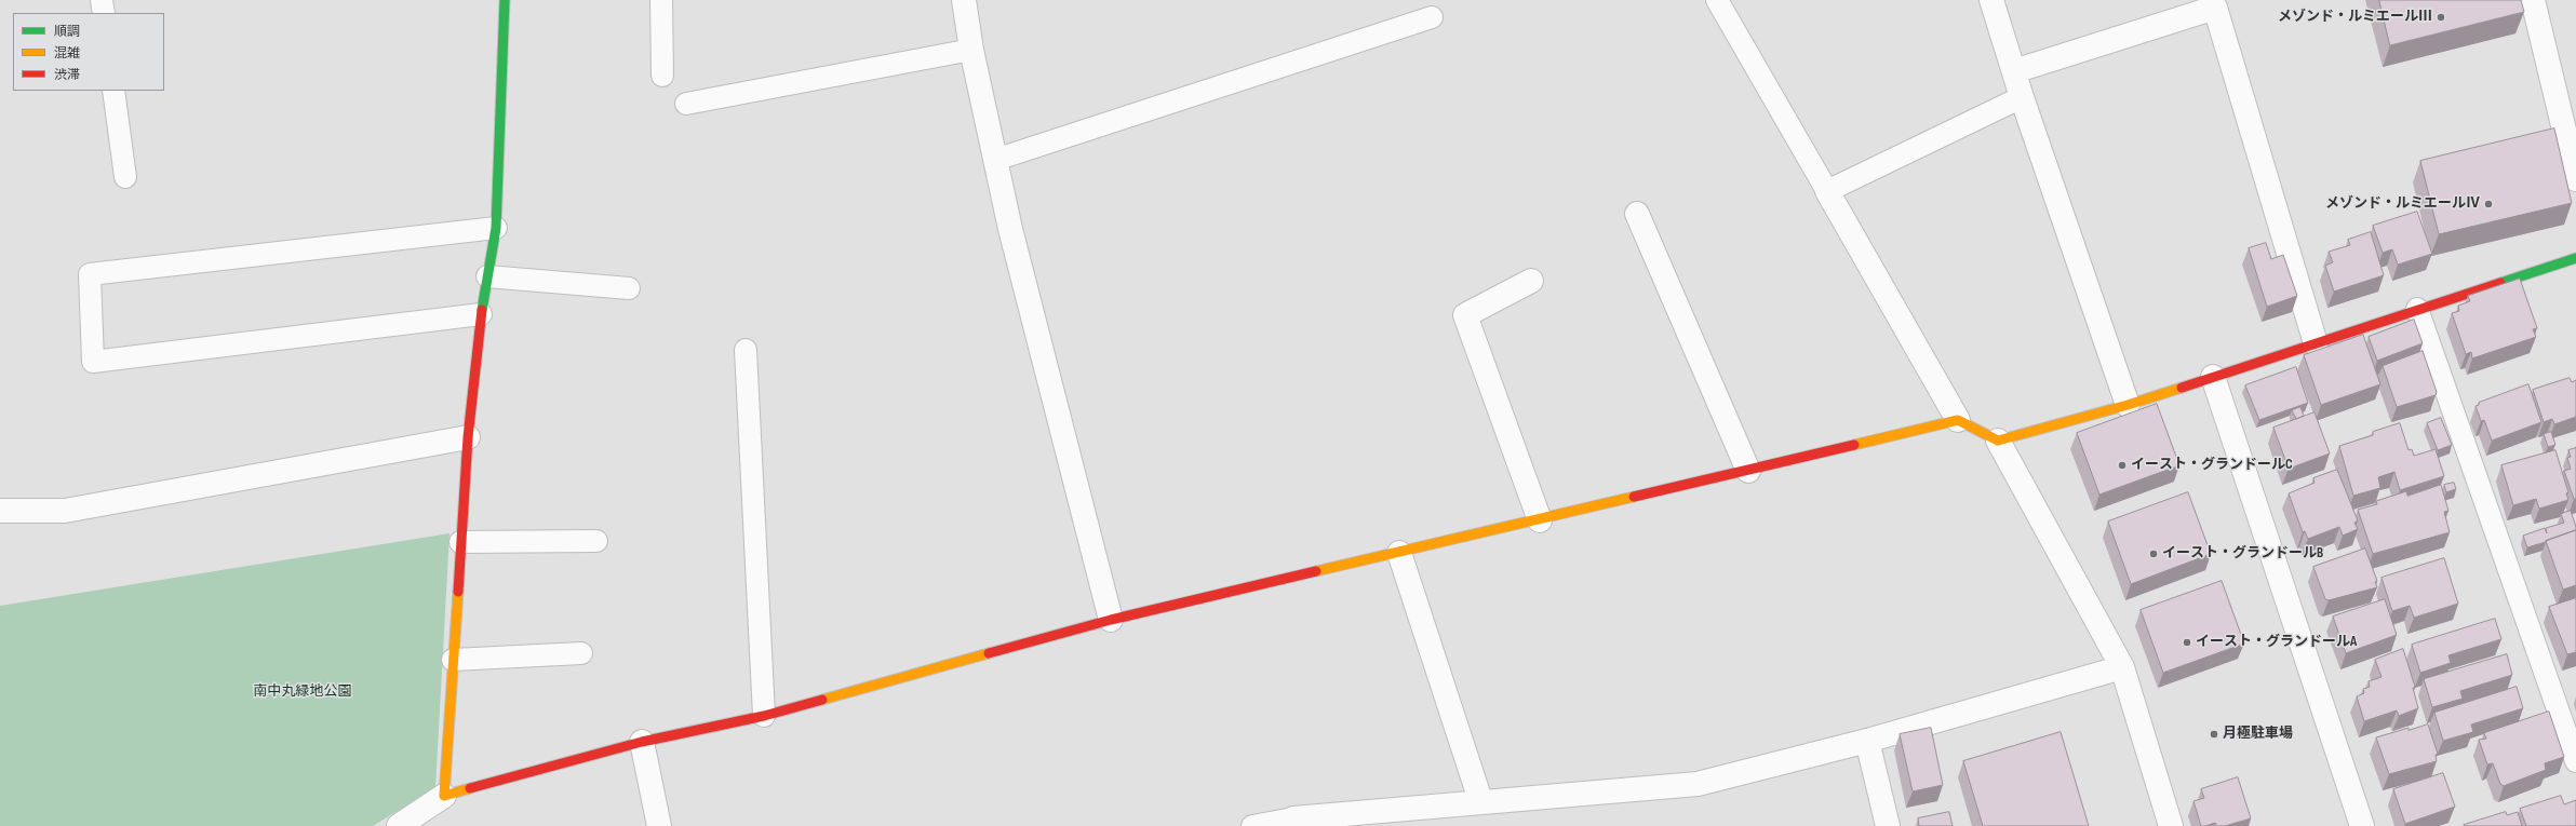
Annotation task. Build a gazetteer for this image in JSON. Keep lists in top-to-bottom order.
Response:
{
  "parks": ["南中丸緑地公園"],
  "places": [
    "メゾンド・ルミエールⅢ",
    "メゾンド・ルミエールⅣ",
    "イースト・グランドールC",
    "イースト・グランドールB",
    "イースト・グランドールA",
    "月極駐車場"
  ],
  "legend": ["順調", "混雑", "渋滞"]
}
